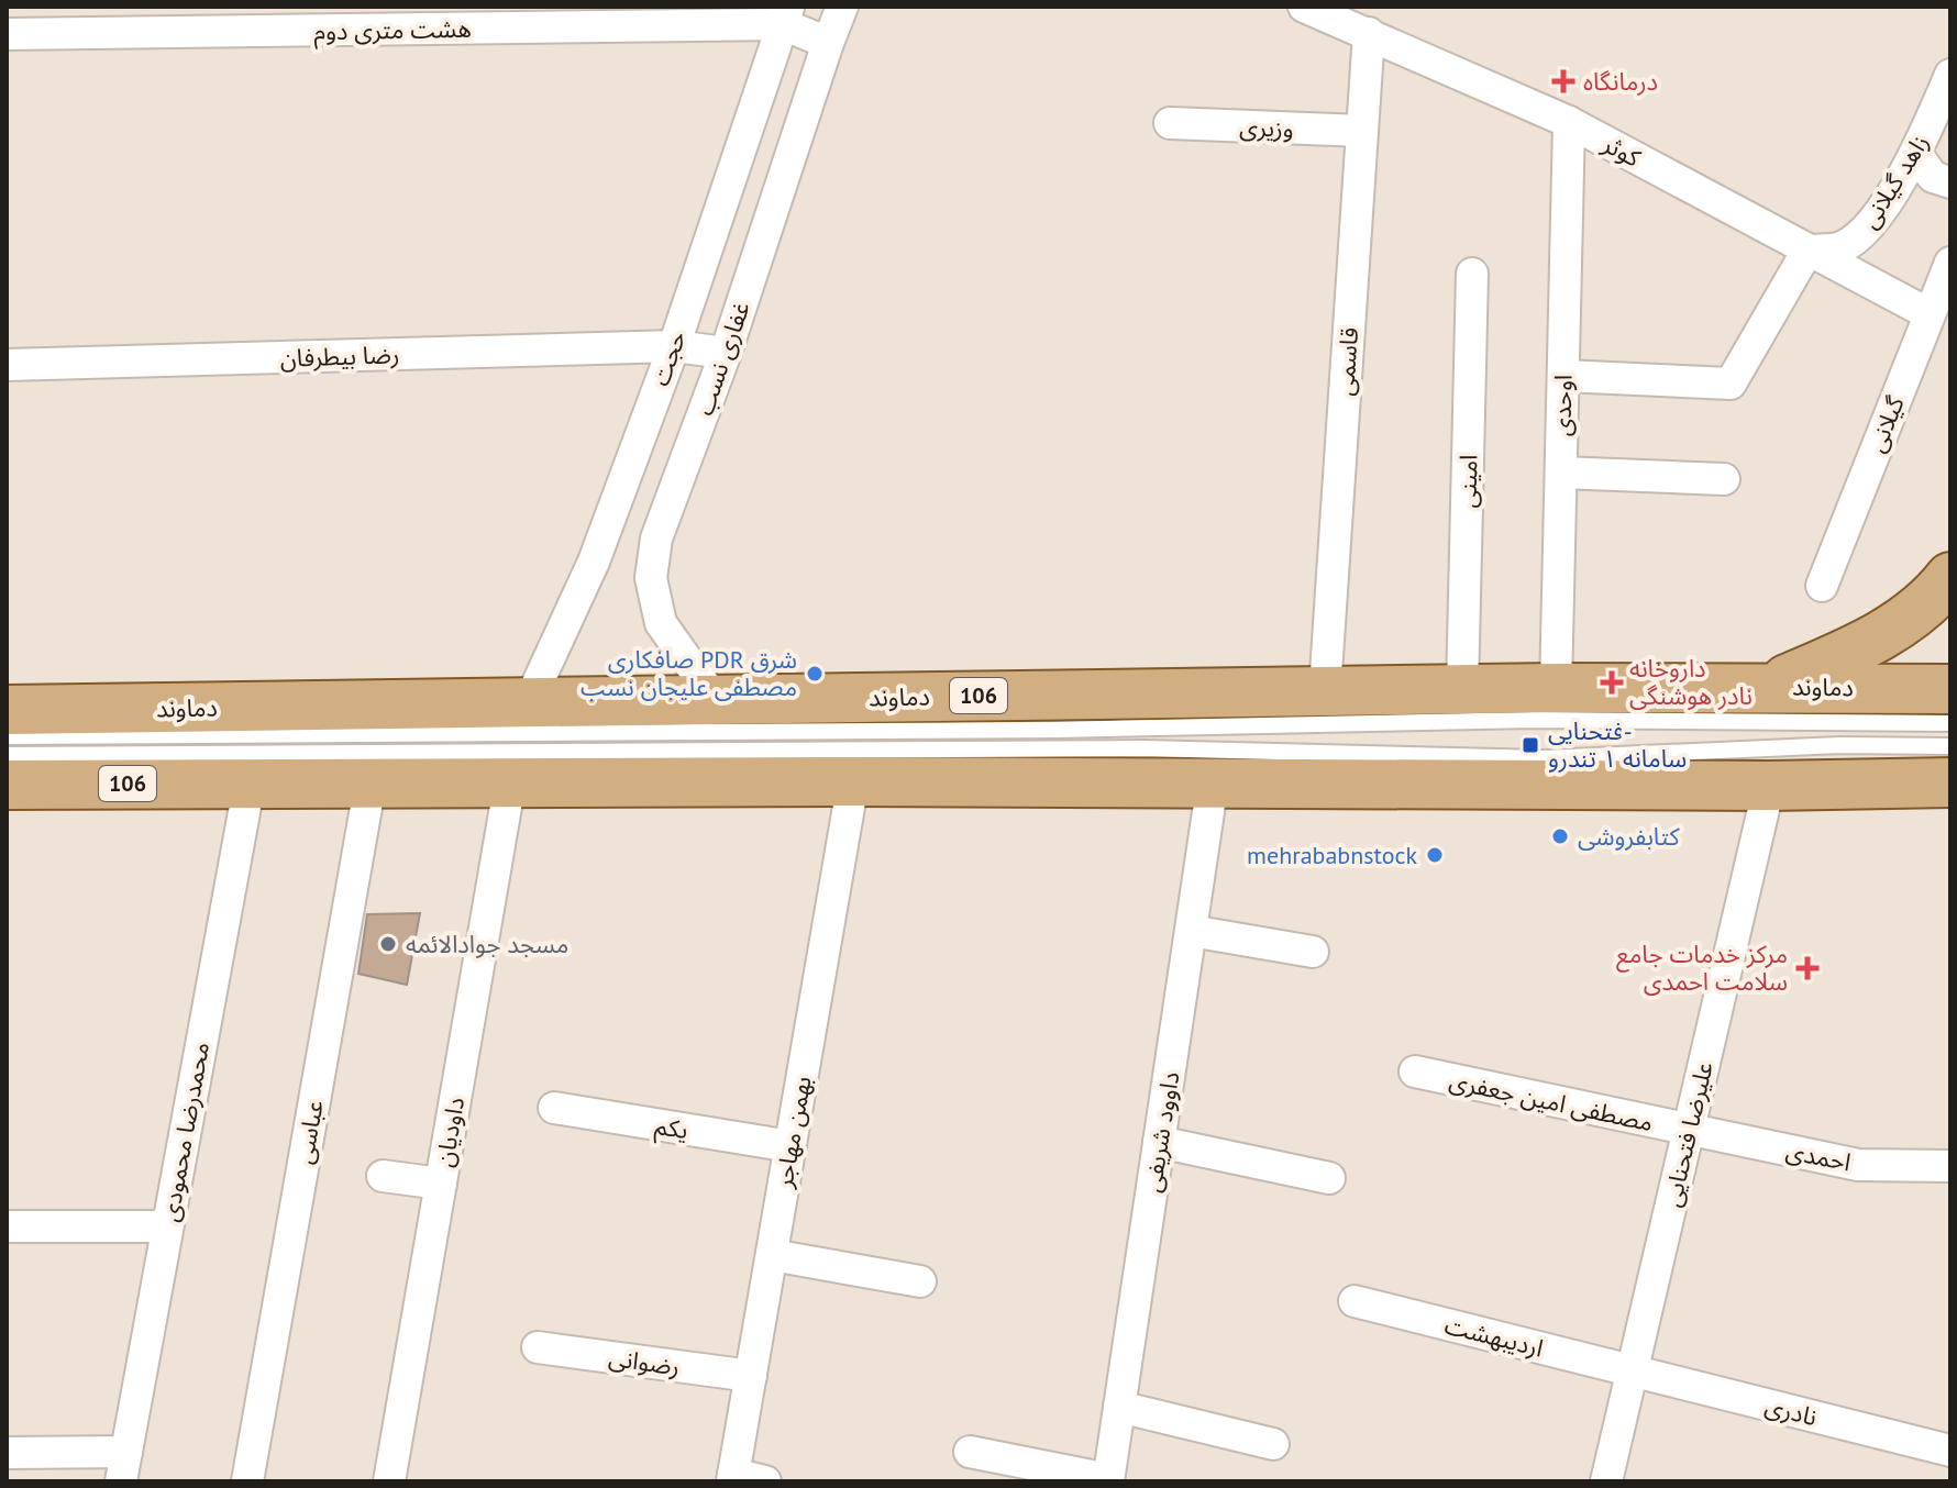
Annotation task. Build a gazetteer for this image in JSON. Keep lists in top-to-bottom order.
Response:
{
  "streets": {
    "main road": ["دماوند", "106"],
    "street": [
      "هشت متری دوم",
      "وزیری",
      "کوثر",
      "زاهد گیلانی",
      "رضا بیطرفان",
      "حجت",
      "غفاری نسب",
      "قاسمی",
      "اوحدی",
      "گیلانی",
      "امینی",
      "مصطفی امین جعفری",
      "یکم",
      "محمدرضا محمودی",
      "عباسی",
      "داودیان",
      "بهمن مهاجر",
      "داوود شریفی",
      "علیرضا فتحنایی",
      "احمدی",
      "اردیبهشت",
      "رضوانی",
      "نادری"
    ]
  },
  "crossings": [
    ["هشت متری دوم", "حجت"],
    ["هشت متری دوم", "غفاری نسب"],
    ["وزیری", "قاسمی"],
    ["کوثر", "زاهد گیلانی"],
    ["کوثر", "قاسمی"],
    ["کوثر", "اوحدی"],
    ["کوثر", "گیلانی"],
    ["رضا بیطرفان", "حجت"],
    ["رضا بیطرفان", "غفاری نسب"],
    ["حجت", "دماوند"],
    ["غفاری نسب", "دماوند"],
    ["قاسمی", "دماوند"],
    ["اوحدی", "دماوند"],
    ["امینی", "دماوند"],
    ["106", "محمدرضا محمودی"],
    ["106", "عباسی"],
    ["106", "داودیان"],
    ["106", "بهمن مهاجر"],
    ["106", "داوود شریفی"],
    ["106", "علیرضا فتحنایی"],
    ["مصطفی امین جعفری", "علیرضا فتحنایی"],
    ["مصطفی امین جعفری", "احمدی"],
    ["یکم", "بهمن مهاجر"],
    ["بهمن مهاجر", "رضوانی"],
    ["علیرضا فتحنایی", "احمدی"],
    ["علیرضا فتحنایی", "اردیبهشت"],
    ["علیرضا فتحنایی", "نادری"],
    ["اردیبهشت", "نادری"]
  ],
  "places": {
    "health": ["درمانگاه", "داروخانه نادر هوشنگی", "مرکز خدمات جامع سلامت احمدی"],
    "other": [
      "صافکاری PDR شرق مصطفی علیجان نسب",
      "کتابفروشی",
      "mehrababnstock",
      "مسجد جوادالائمه"
    ],
    "transit": ["فتحنایی- سامانه ۱ تندرو"]
  }
}
